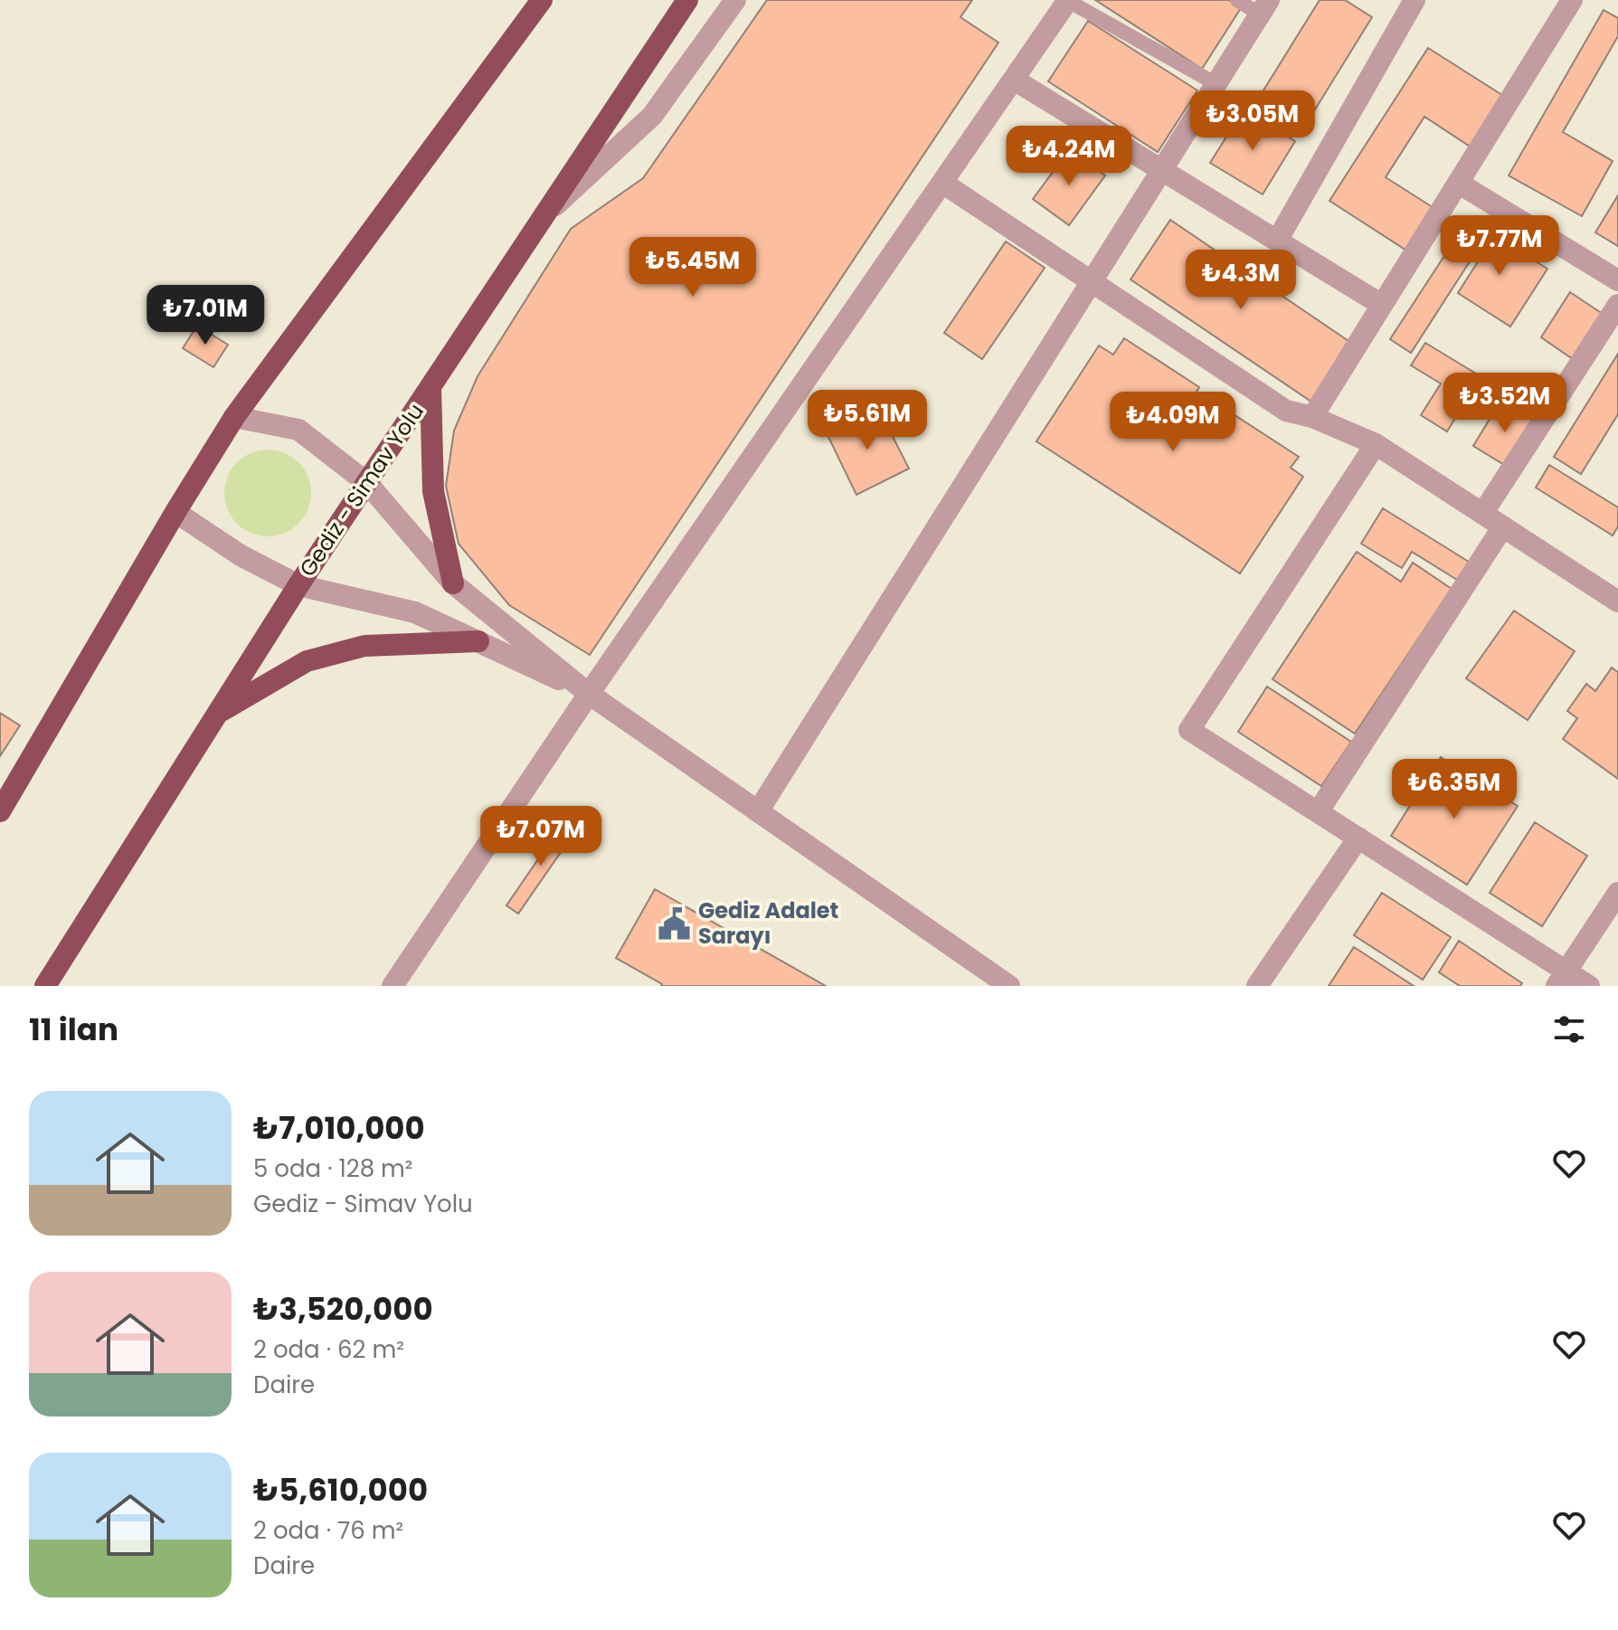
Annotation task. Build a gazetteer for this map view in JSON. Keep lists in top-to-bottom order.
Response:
{
  "streets": {
    "highway": ["Gediz - Simav Yolu"]
  },
  "places": {
    "public building": ["Gediz Adalet Sarayı"]
  },
  "page": {
    "price": [
      "₺3.05M",
      "₺4.24M",
      "₺7.77M",
      "₺5.45M",
      "₺4.3M",
      "₺7.01M",
      "₺3.52M",
      "₺5.61M",
      "₺4.09M",
      "₺6.35M",
      "₺7.07M"
    ],
    "heading": "11 ilan",
    "list": [
      {
        "name": "₺7,010,000",
        "note": "5 oda · 128 m² · Gediz - Simav Yolu"
      },
      {
        "name": "₺3,520,000",
        "note": "2 oda · 62 m² · Daire"
      },
      {
        "name": "₺5,610,000",
        "note": "2 oda · 76 m² · Daire"
      }
    ]
  }
}
